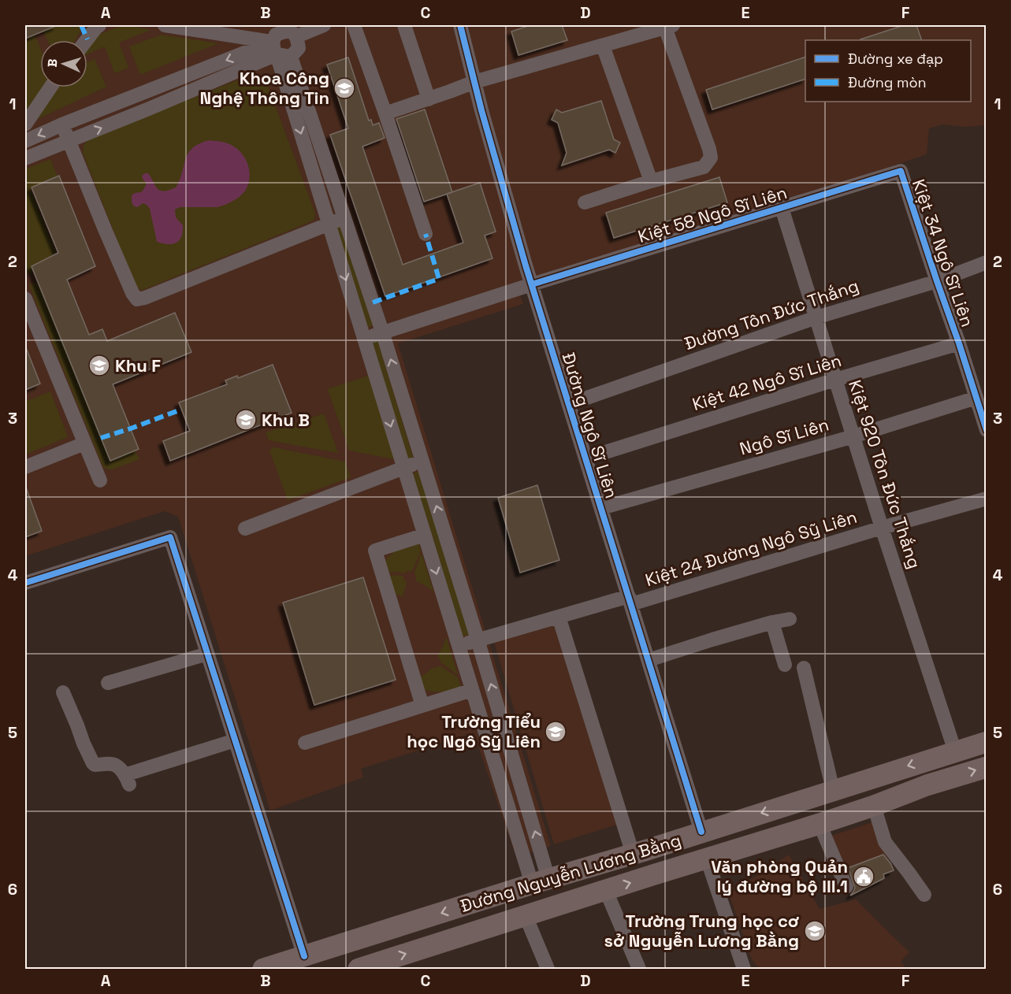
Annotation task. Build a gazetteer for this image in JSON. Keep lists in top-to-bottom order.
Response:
{
  "streets": {
    "highway": ["Đường Nguyễn Lương Bằng"],
    "street": [
      "Kiệt 58 Ngô Sĩ Liên",
      "Kiệt 34 Ngô Sĩ Liên",
      "Đường Tôn Đức Thắng",
      "Kiệt 42 Ngô Sĩ Liên",
      "Đường Ngô Sĩ Liên",
      "Ngô Sĩ Liên",
      "Kiệt 920 Tôn Đức Thắng",
      "Kiệt 24 Đường Ngô Sỹ Liên"
    ]
  },
  "crossings": [
    ["Kiệt 58 Ngô Sĩ Liên", "Kiệt 34 Ngô Sĩ Liên"],
    ["Kiệt 58 Ngô Sĩ Liên", "Đường Ngô Sĩ Liên"],
    ["Kiệt 58 Ngô Sĩ Liên", "Kiệt 920 Tôn Đức Thắng"],
    ["Kiệt 34 Ngô Sĩ Liên", "Đường Tôn Đức Thắng"],
    ["Kiệt 34 Ngô Sĩ Liên", "Kiệt 42 Ngô Sĩ Liên"],
    ["Kiệt 34 Ngô Sĩ Liên", "Ngô Sĩ Liên"],
    ["Đường Tôn Đức Thắng", "Đường Ngô Sĩ Liên"],
    ["Đường Tôn Đức Thắng", "Kiệt 920 Tôn Đức Thắng"],
    ["Kiệt 42 Ngô Sĩ Liên", "Đường Ngô Sĩ Liên"],
    ["Kiệt 42 Ngô Sĩ Liên", "Kiệt 920 Tôn Đức Thắng"],
    ["Đường Ngô Sĩ Liên", "Ngô Sĩ Liên"],
    ["Đường Ngô Sĩ Liên", "Kiệt 24 Đường Ngô Sỹ Liên"],
    ["Đường Ngô Sĩ Liên", "Đường Nguyễn Lương Bằng"],
    ["Ngô Sĩ Liên", "Kiệt 920 Tôn Đức Thắng"],
    ["Kiệt 920 Tôn Đức Thắng", "Kiệt 24 Đường Ngô Sỹ Liên"],
    ["Kiệt 920 Tôn Đức Thắng", "Đường Nguyễn Lương Bằng"]
  ],
  "places": {
    "school or university": [
      "Khoa Công Nghệ Thông Tin",
      "Khu F",
      "Khu B",
      "Trường Tiểu học Ngô Sỹ Liên",
      "Trường Trung học cơ sở Nguyễn Lương Bằng"
    ],
    "public building": ["Văn phòng Quản lý đường bộ III.1"]
  },
  "legend": ["Đường xe đạp", "Đường mòn"],
  "north": "left",
  "grid": {
    "columns": [
      "A",
      "B",
      "C",
      "D",
      "E",
      "F"
    ],
    "rows": [
      "1",
      "2",
      "3",
      "4",
      "5",
      "6"
    ]
  }
}
